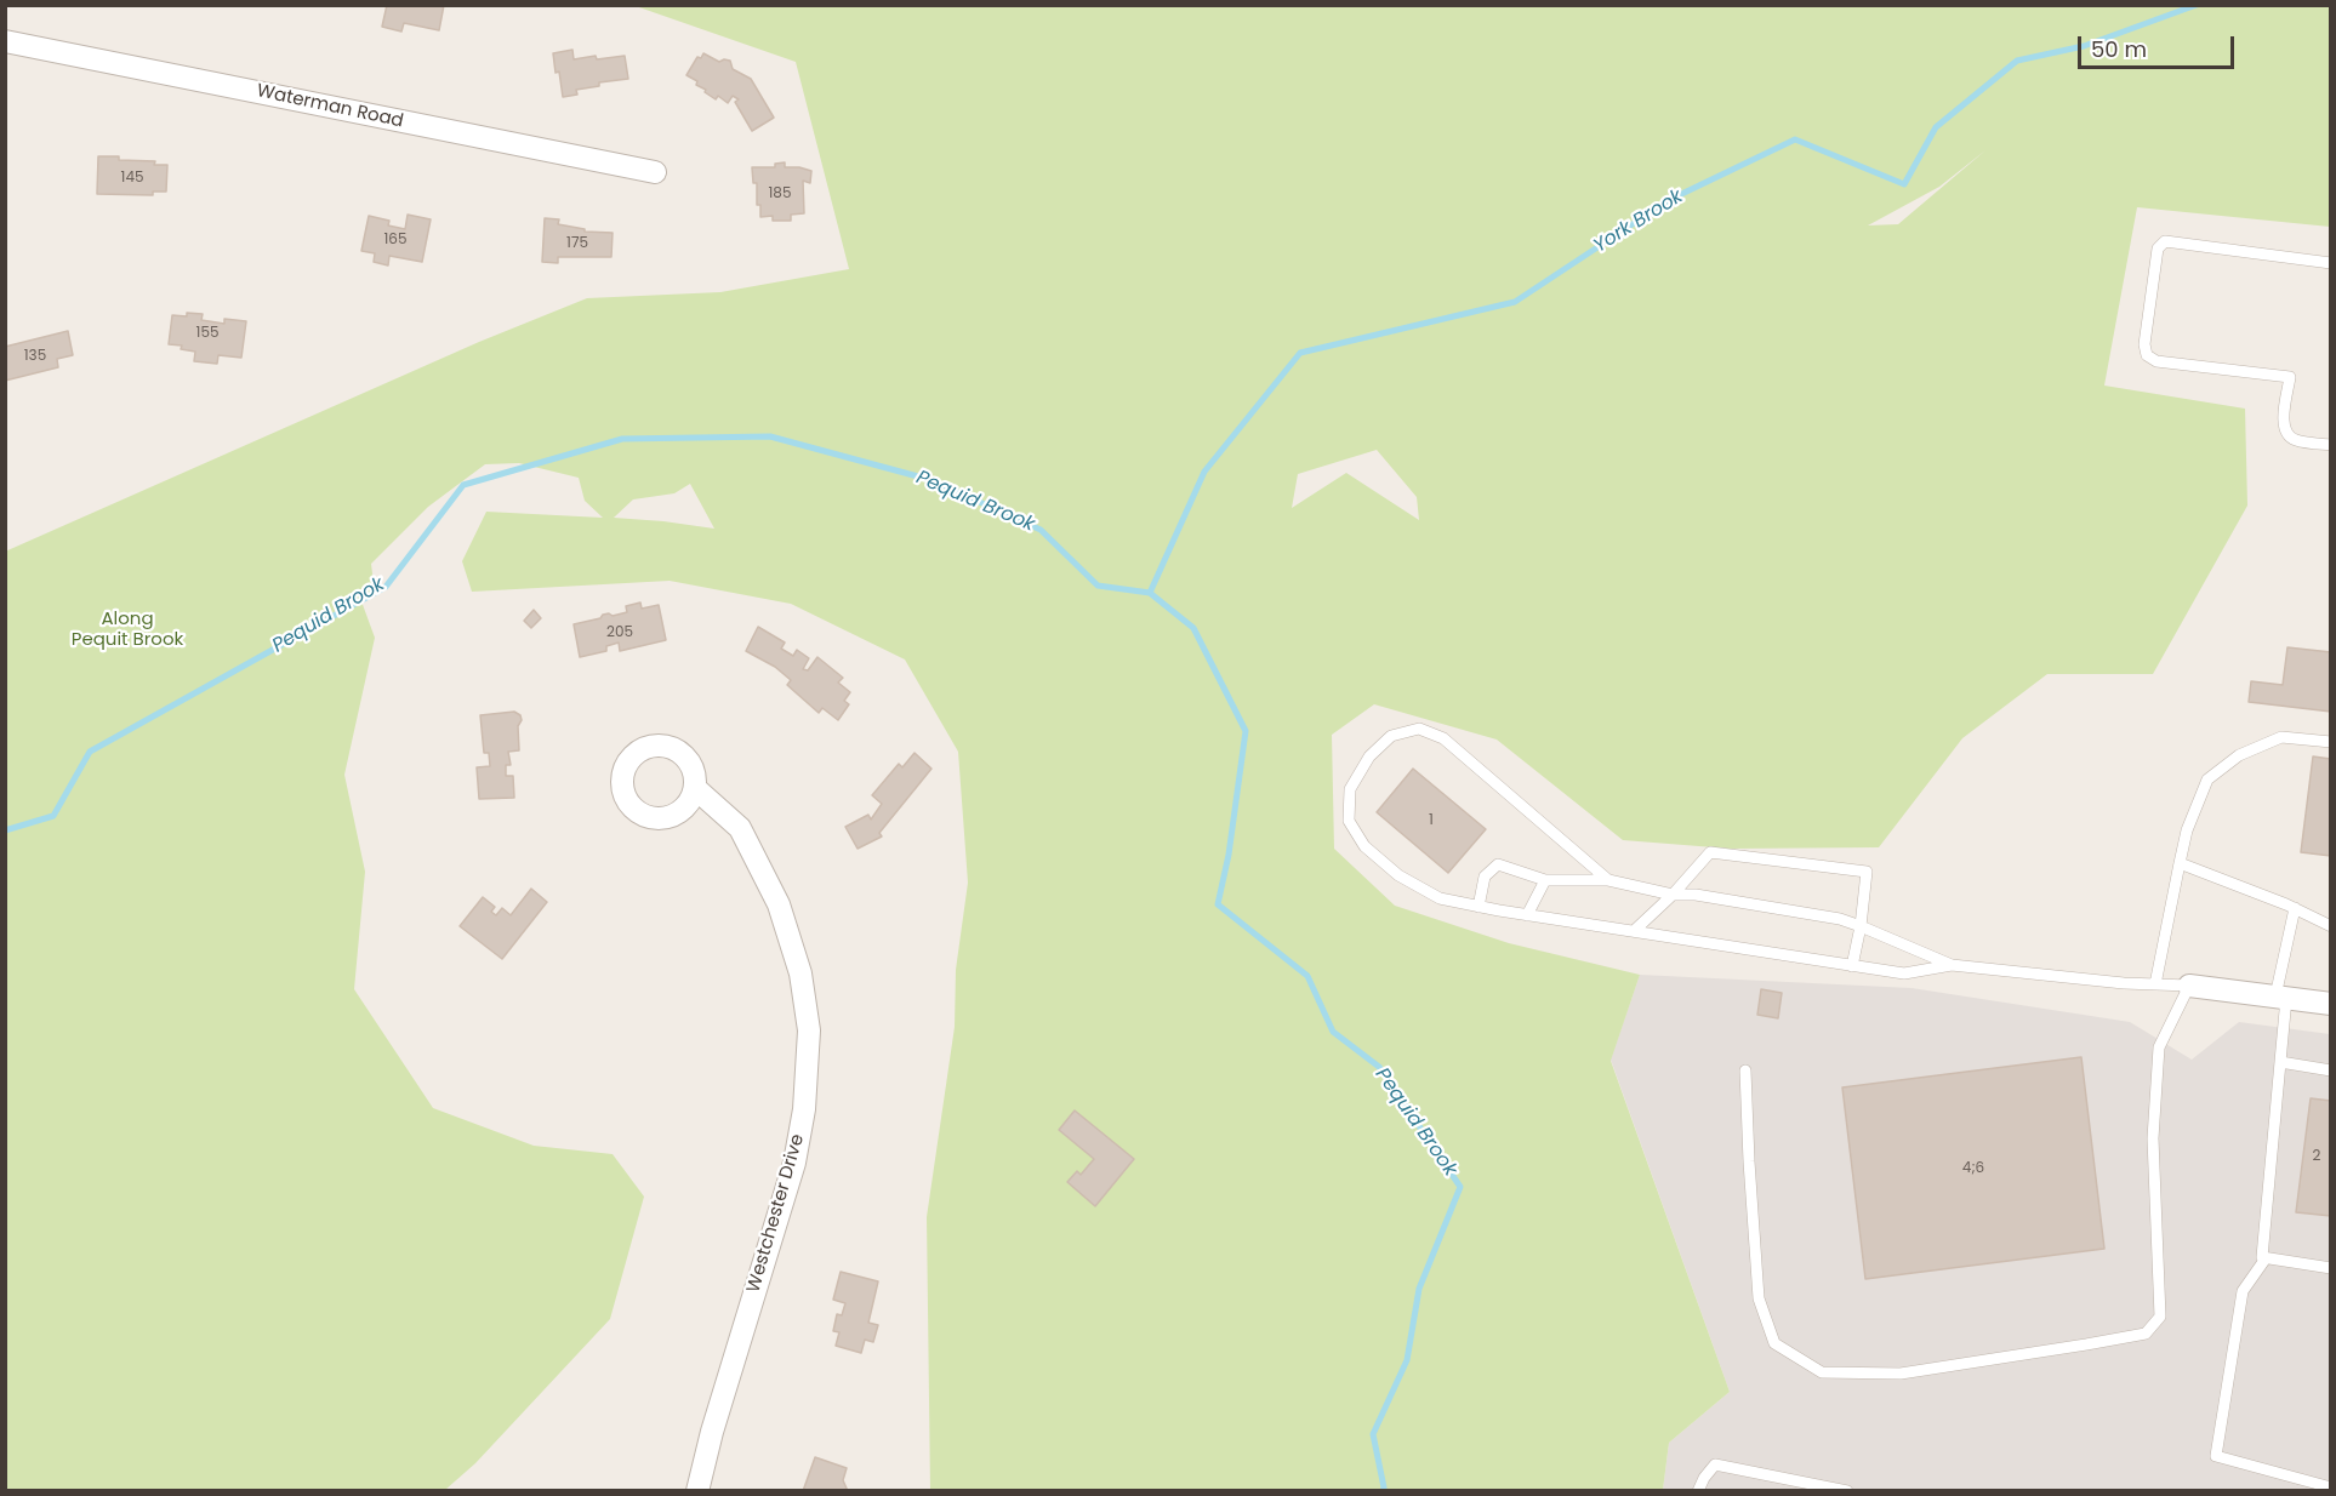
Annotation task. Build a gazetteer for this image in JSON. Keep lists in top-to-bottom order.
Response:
{
  "streets": {
    "street": ["Waterman Road", "Westchester Drive"]
  },
  "water": ["York Brook", "Pequid Brook"],
  "parks": ["Along Pequit Brook"],
  "house_numbers": [
    "145",
    "185",
    "165",
    "175",
    "155",
    "135",
    "205",
    "1",
    "2",
    "4;6"
  ],
  "scale_bar": "50 m"
}
